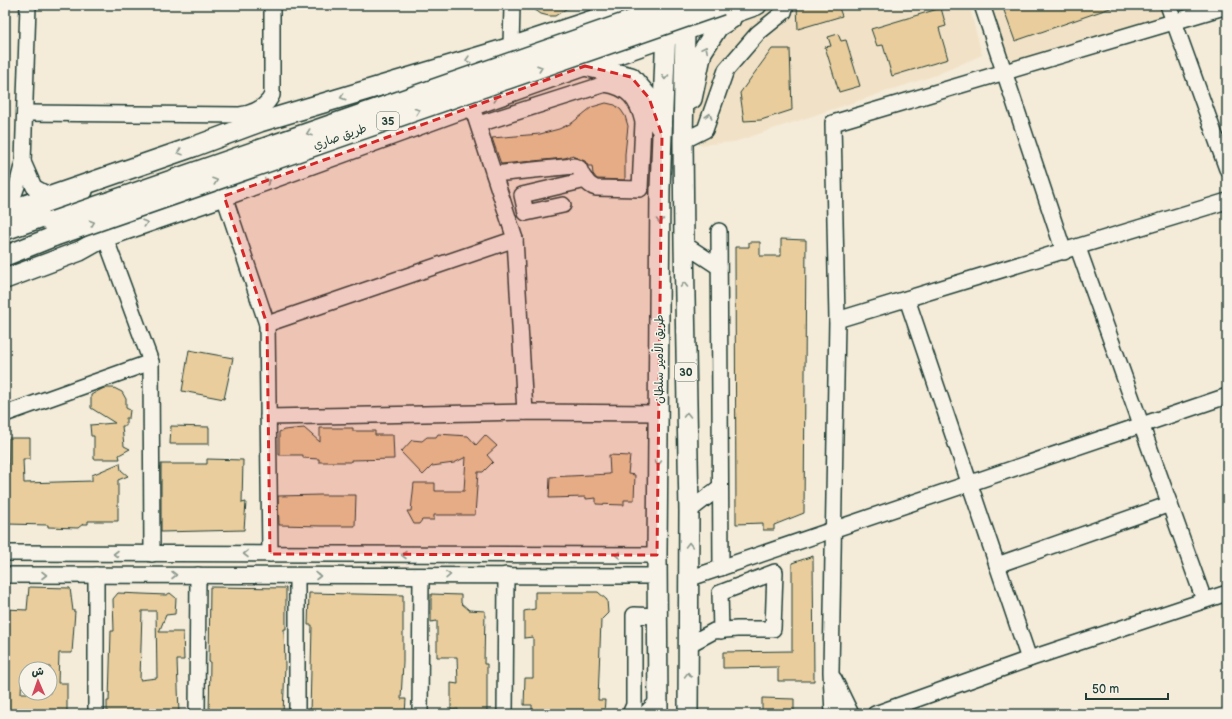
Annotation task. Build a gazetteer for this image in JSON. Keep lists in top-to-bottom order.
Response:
{
  "streets": {
    "main road": [
      "35",
      "طريق صاري",
      "طريق الأمير سلطان",
      "30"
    ]
  },
  "scale_bar": "50 m",
  "north": "top"
}
